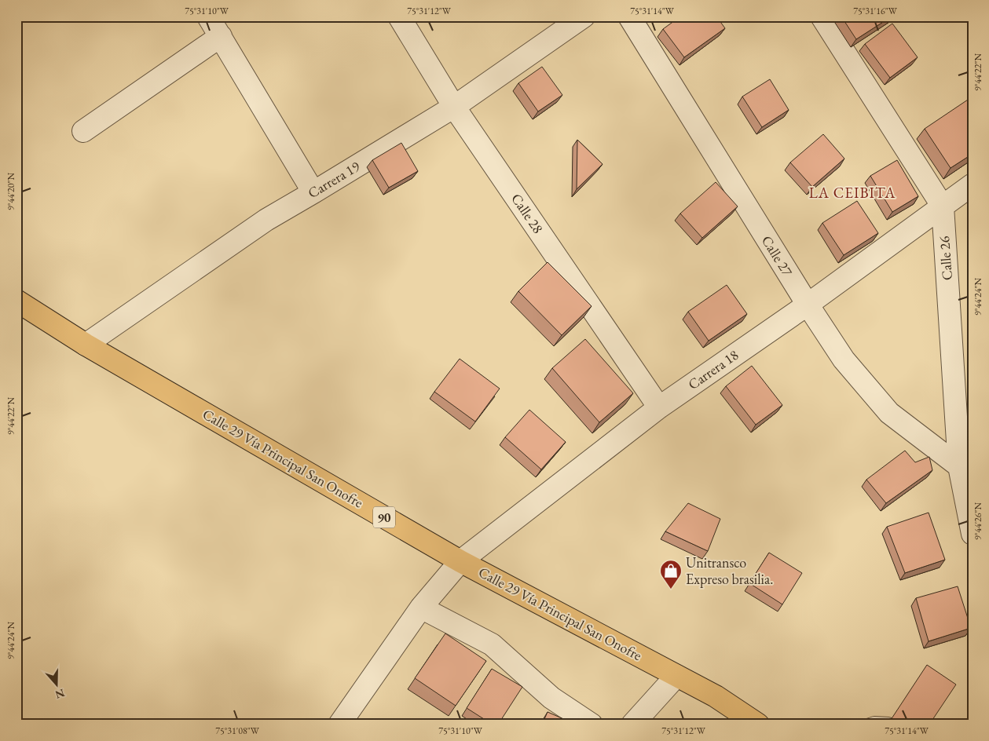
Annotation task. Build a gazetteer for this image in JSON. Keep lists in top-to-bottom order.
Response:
{
  "streets": {
    "main road": ["Calle 29 Vía Principal San Onofre", "90"],
    "street": [
      "Carrera 19",
      "Calle 28",
      "Calle 27",
      "Calle 26",
      "Carrera 18"
    ]
  },
  "crossings": [
    ["Carrera 19", "Calle 28"],
    ["Carrera 19", "Calle 29 Vía Principal San Onofre"],
    ["Calle 28", "Carrera 18"],
    ["Calle 27", "Calle 26"],
    ["Calle 27", "Carrera 18"],
    ["Calle 26", "Carrera 18"],
    ["Carrera 18", "Calle 29 Vía Principal San Onofre"]
  ],
  "districts": ["LA CEIBITA"],
  "places": {
    "shop": ["Unitransco Expreso brasilia."]
  },
  "north": "bottom",
  "coordinates": [
    "75°31'10\"W",
    "75°31'12\"W",
    "75°31'14\"W",
    "75°31'16\"W",
    "9°44'22\"N",
    "9°44'20\"N",
    "9°44'24\"N",
    "9°44'26\"N",
    "75°31'08\"W"
  ]
}
